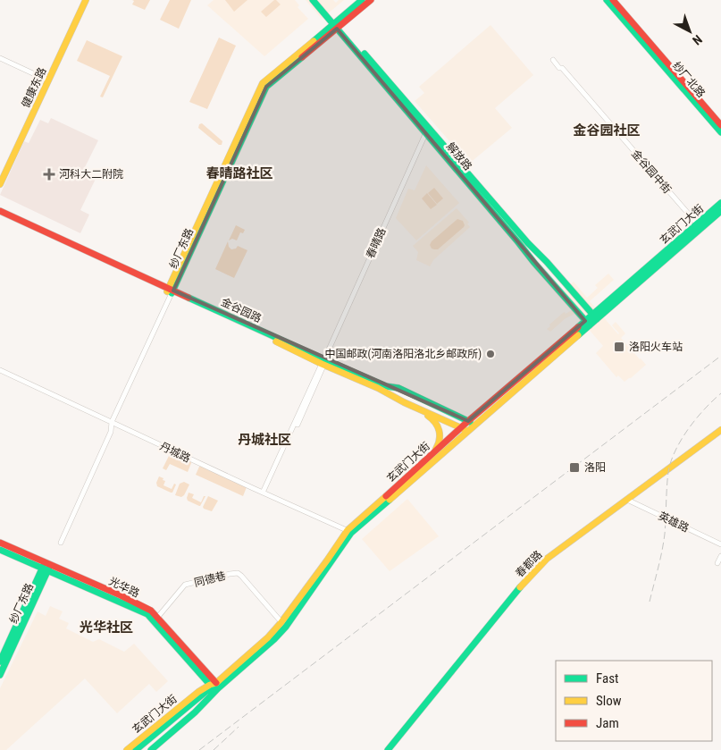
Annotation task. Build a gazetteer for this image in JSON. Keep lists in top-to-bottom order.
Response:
{
  "streets": {
    "main road": [
      "纱厂北路",
      "健康东路",
      "解放路",
      "玄武门大街",
      "纱厂东路",
      "金谷园路",
      "春都路",
      "光华路"
    ],
    "street": [
      "金谷园中街",
      "春晴路",
      "丹城路",
      "英雄路",
      "同德巷"
    ]
  },
  "crossings": [
    ["解放路", "玄武门大街"],
    ["解放路", "春晴路"],
    ["解放路", "纱厂东路"],
    ["金谷园中街", "玄武门大街"],
    ["玄武门大街", "金谷园路"],
    ["玄武门大街", "丹城路"],
    ["玄武门大街", "同德巷"],
    ["玄武门大街", "光华路"],
    ["春晴路", "金谷园路"],
    ["春晴路", "丹城路"],
    ["纱厂东路", "金谷园路"],
    ["纱厂东路", "丹城路"],
    ["纱厂东路", "光华路"],
    ["英雄路", "春都路"],
    ["同德巷", "光华路"]
  ],
  "districts": [
    "金谷园社区",
    "春晴路社区",
    "丹城社区",
    "光华社区"
  ],
  "places": {
    "health": ["河科大二附院"],
    "transit": ["洛阳火车站", "洛阳"],
    "other": ["中国邮政(河南洛阳洛北乡邮政所)"]
  },
  "legend": ["Fast", "Slow", "Jam"],
  "north": "bottom right"
}
